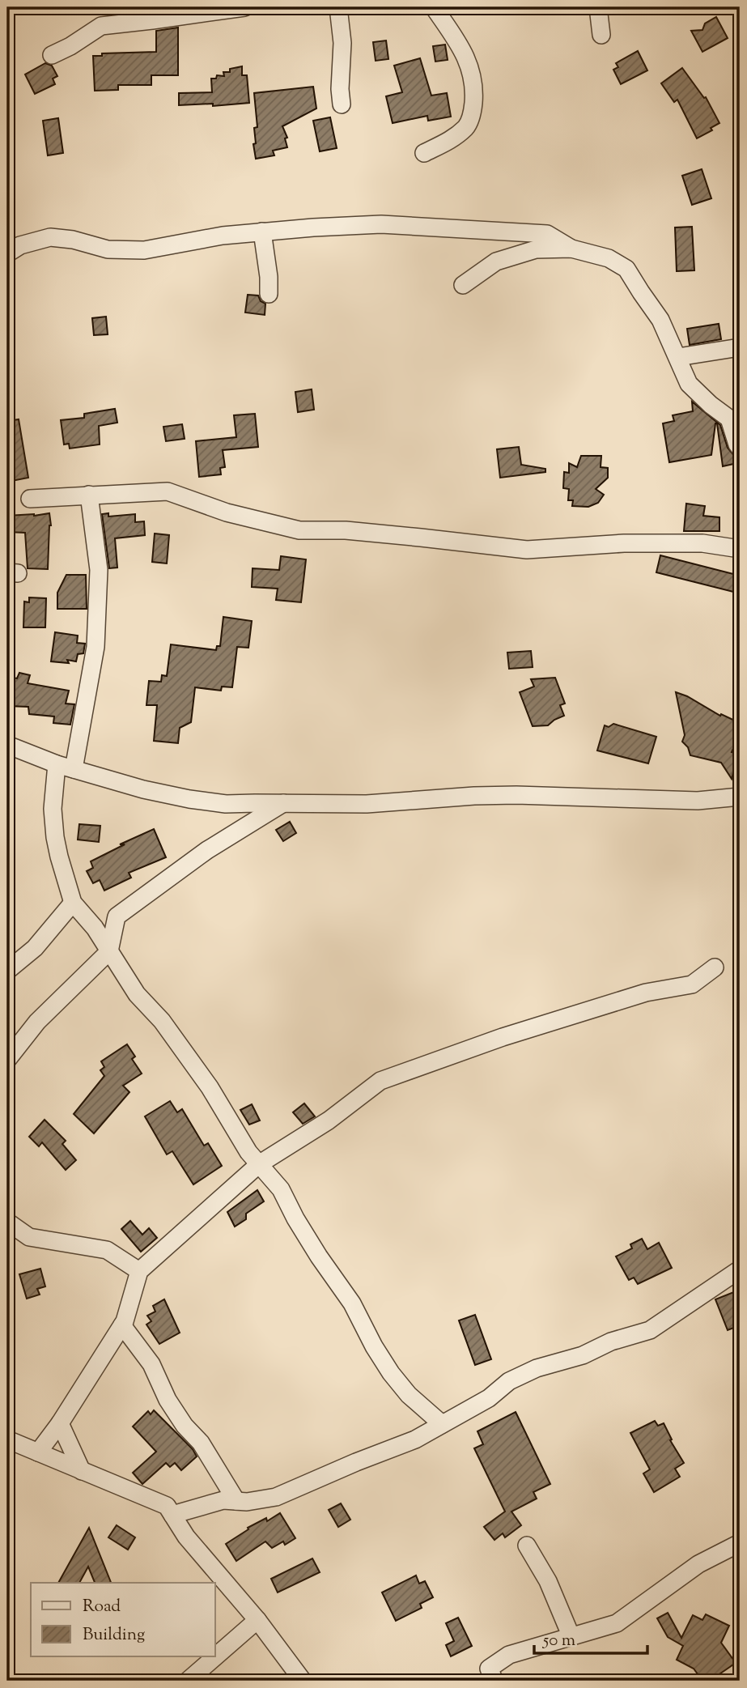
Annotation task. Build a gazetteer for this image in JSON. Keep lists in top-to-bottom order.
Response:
{
  "legend": ["Road", "Building"],
  "scale_bar": "50 m"
}
